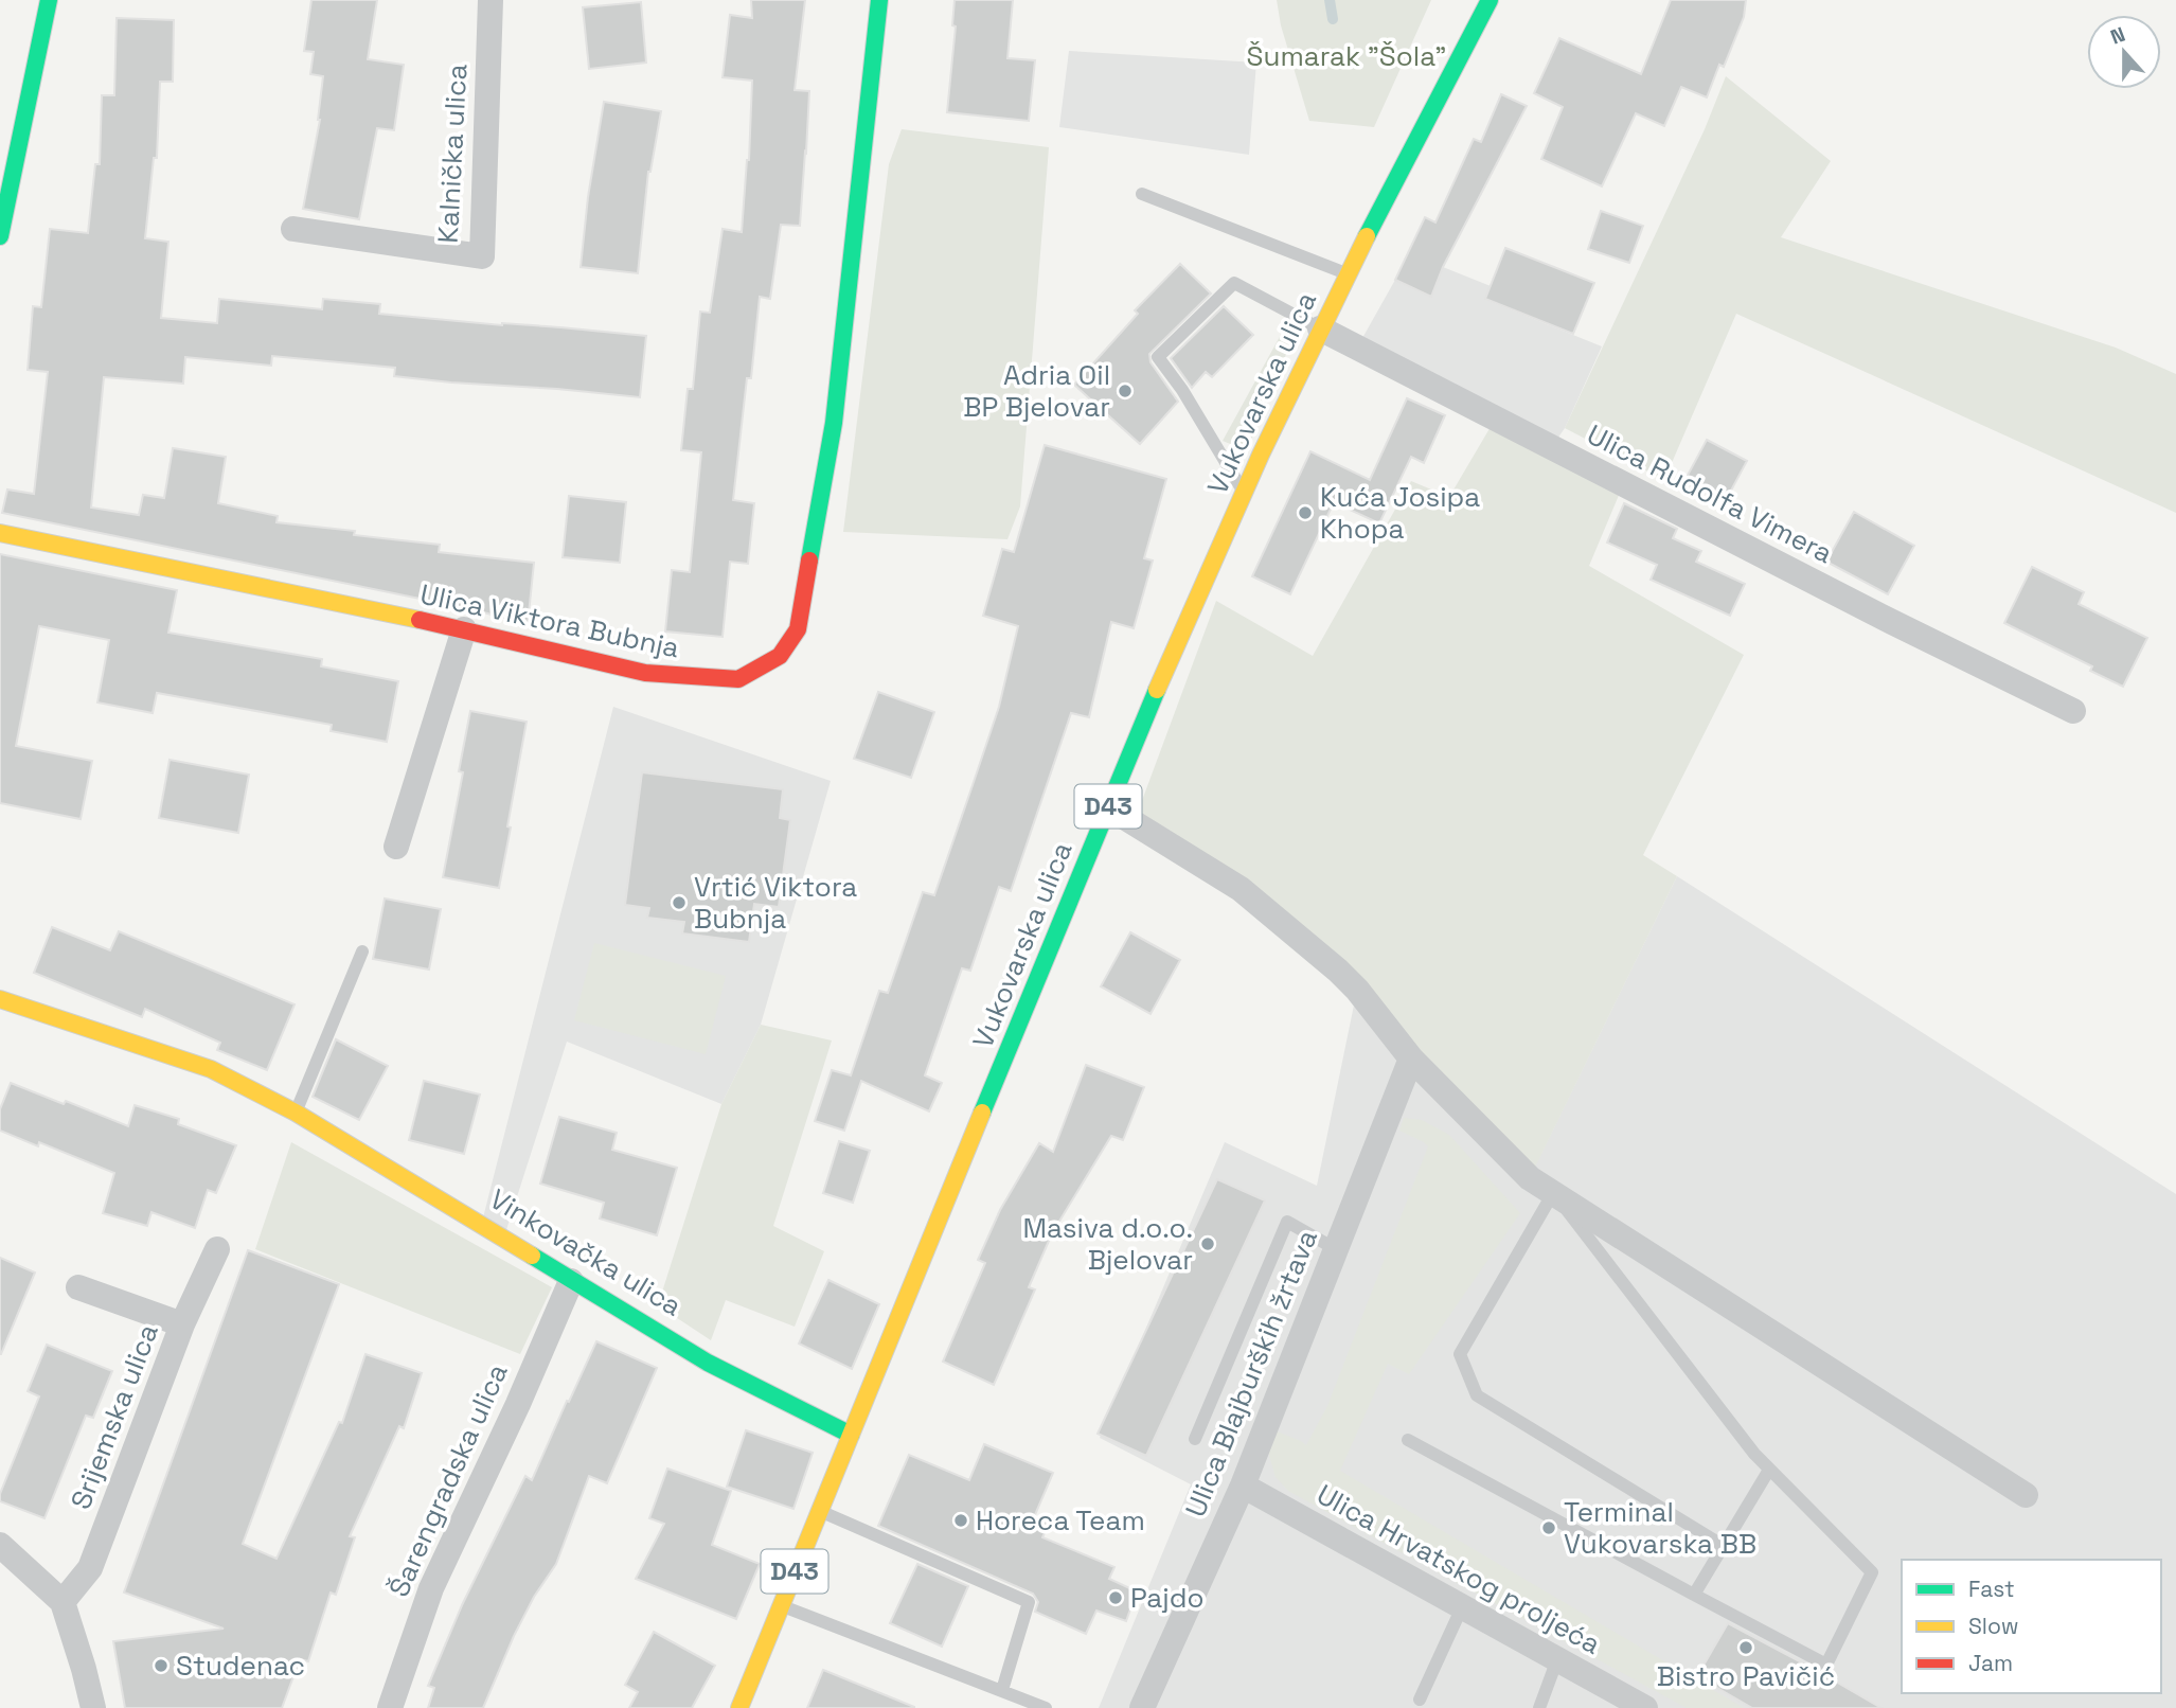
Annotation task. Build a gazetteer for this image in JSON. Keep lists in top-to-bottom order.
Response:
{
  "streets": {
    "street": [
      "Kalnička ulica",
      "Vukovarska ulica",
      "Ulica Rudolfa Vimera",
      "Ulica Viktora Bubnja",
      "D43",
      "Vinkovačka ulica",
      "Ulica Blajburških žrtava",
      "Srijemska ulica",
      "Šarengradska ulica",
      "Ulica Hrvatskog proljeća"
    ]
  },
  "crossings": [
    ["Vukovarska ulica", "Ulica Rudolfa Vimera"],
    ["Vukovarska ulica", "Vinkovačka ulica"],
    ["Vinkovačka ulica", "Šarengradska ulica"],
    ["Ulica Blajburških žrtava", "Ulica Hrvatskog proljeća"]
  ],
  "parks": ["Šumarak \"Šola\""],
  "places": [
    "Adria Oil BP Bjelovar",
    "Kuća Josipa Khopa",
    "Vrtić Viktora Bubnja",
    "Masiva d.o.o. Bjelovar",
    "Horeca Team",
    "Terminal Vukovarska BB",
    "Pajdo",
    "Bistro Pavičić",
    "Studenac"
  ],
  "legend": ["Fast", "Slow", "Jam"],
  "north": "top"
}
